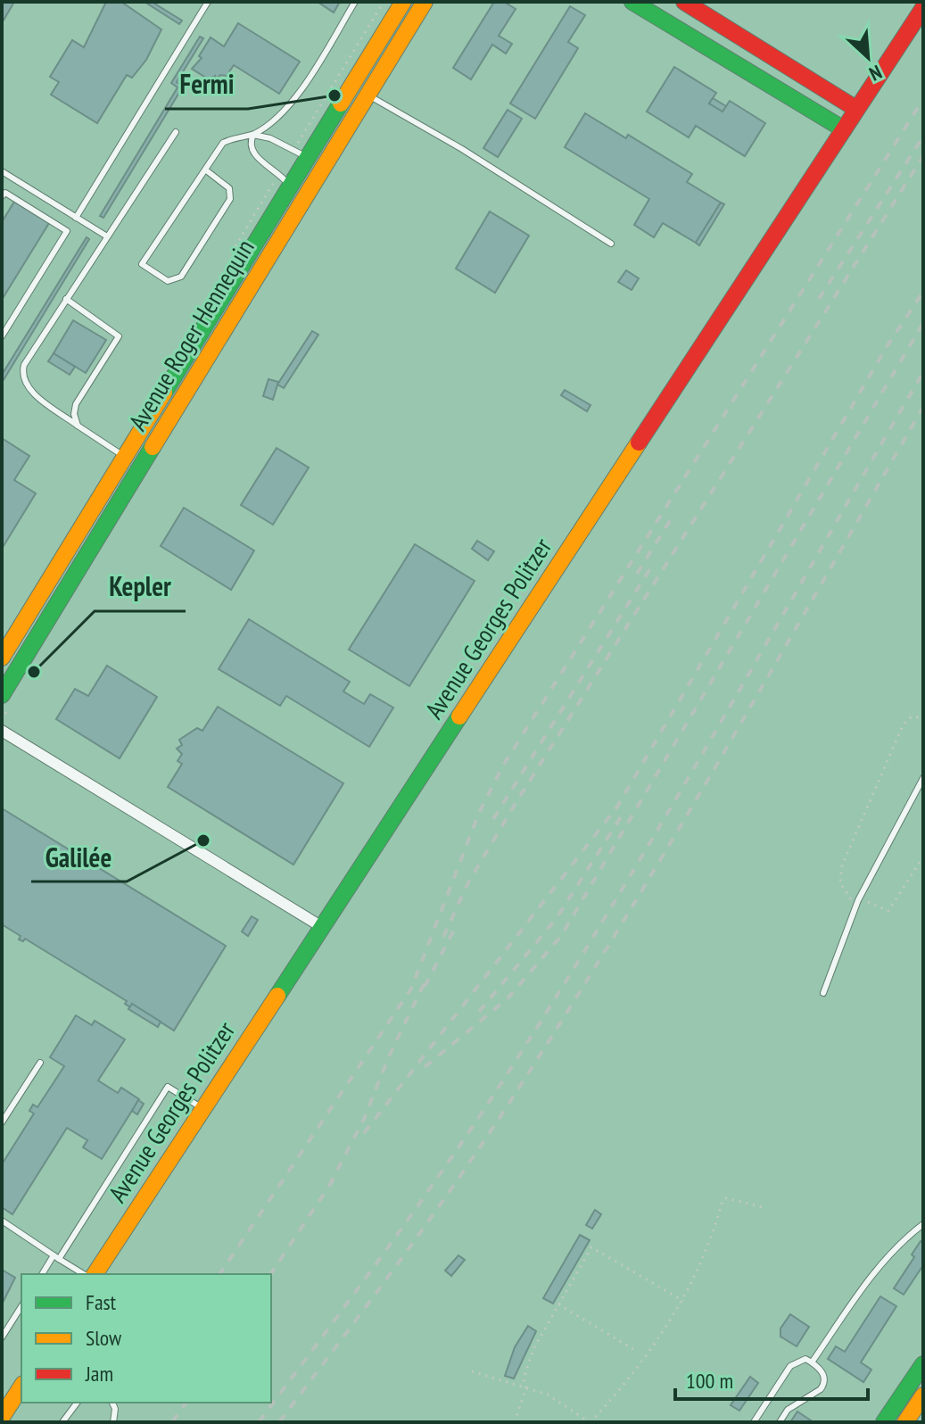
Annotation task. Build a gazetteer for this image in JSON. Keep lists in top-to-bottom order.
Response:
{
  "streets": {
    "street": ["Avenue Roger Hennequin", "Avenue Georges Politzer"]
  },
  "places": ["Fermi", "Kepler", "Galilée"],
  "legend": ["Fast", "Slow", "Jam"],
  "scale_bar": "100 m",
  "north": "bottom right"
}
